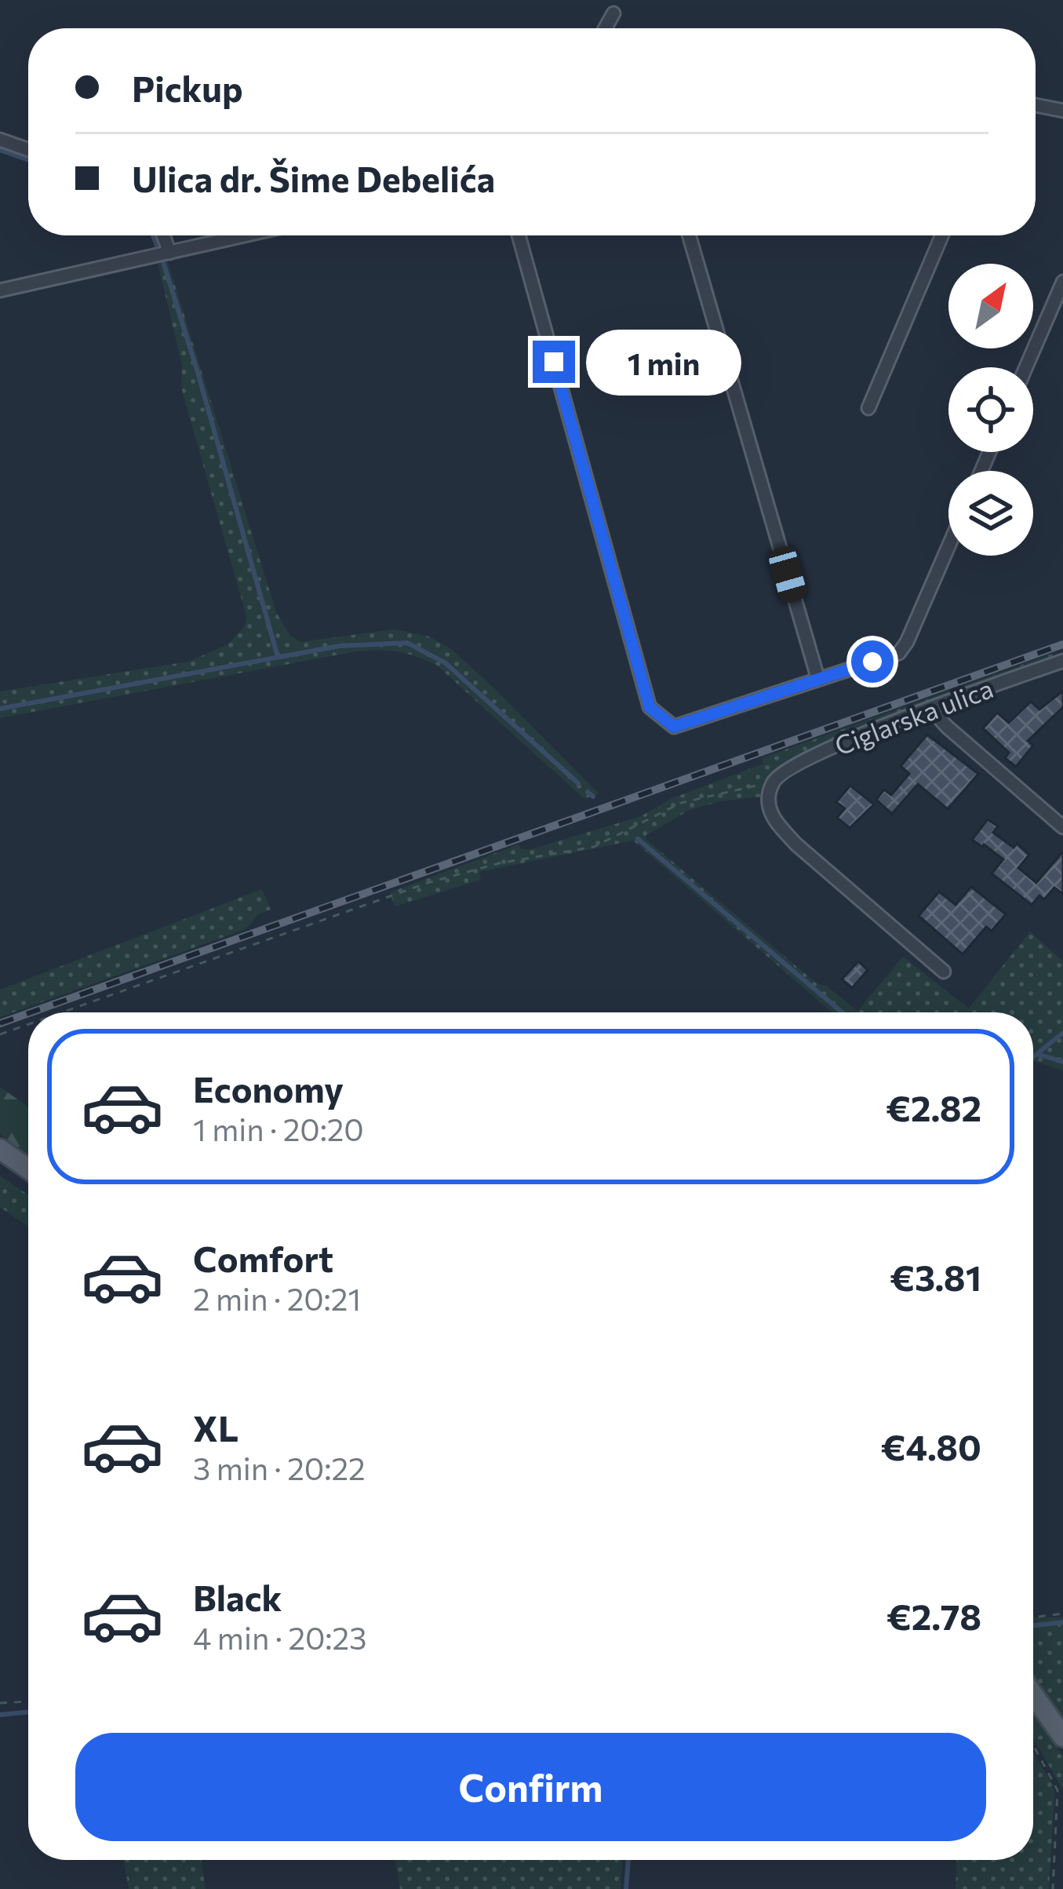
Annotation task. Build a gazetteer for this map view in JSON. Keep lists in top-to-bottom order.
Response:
{
  "streets": {
    "street": ["Ciglarska ulica"]
  },
  "north": "top right",
  "page": {
    "banner": ["Pickup", "Ulica dr. Šime Debelića"],
    "bubble": "1 min",
    "list": [
      {
        "name": "Economy",
        "note": "1 min · 20:20",
        "value": "€2.82"
      },
      {
        "name": "Comfort",
        "note": "2 min · 20:21",
        "value": "€3.81"
      },
      {
        "name": "XL",
        "note": "3 min · 20:22",
        "value": "€4.80"
      },
      {
        "name": "Black",
        "note": "4 min · 20:23",
        "value": "€2.78"
      }
    ],
    "buttons": "Confirm"
  }
}
